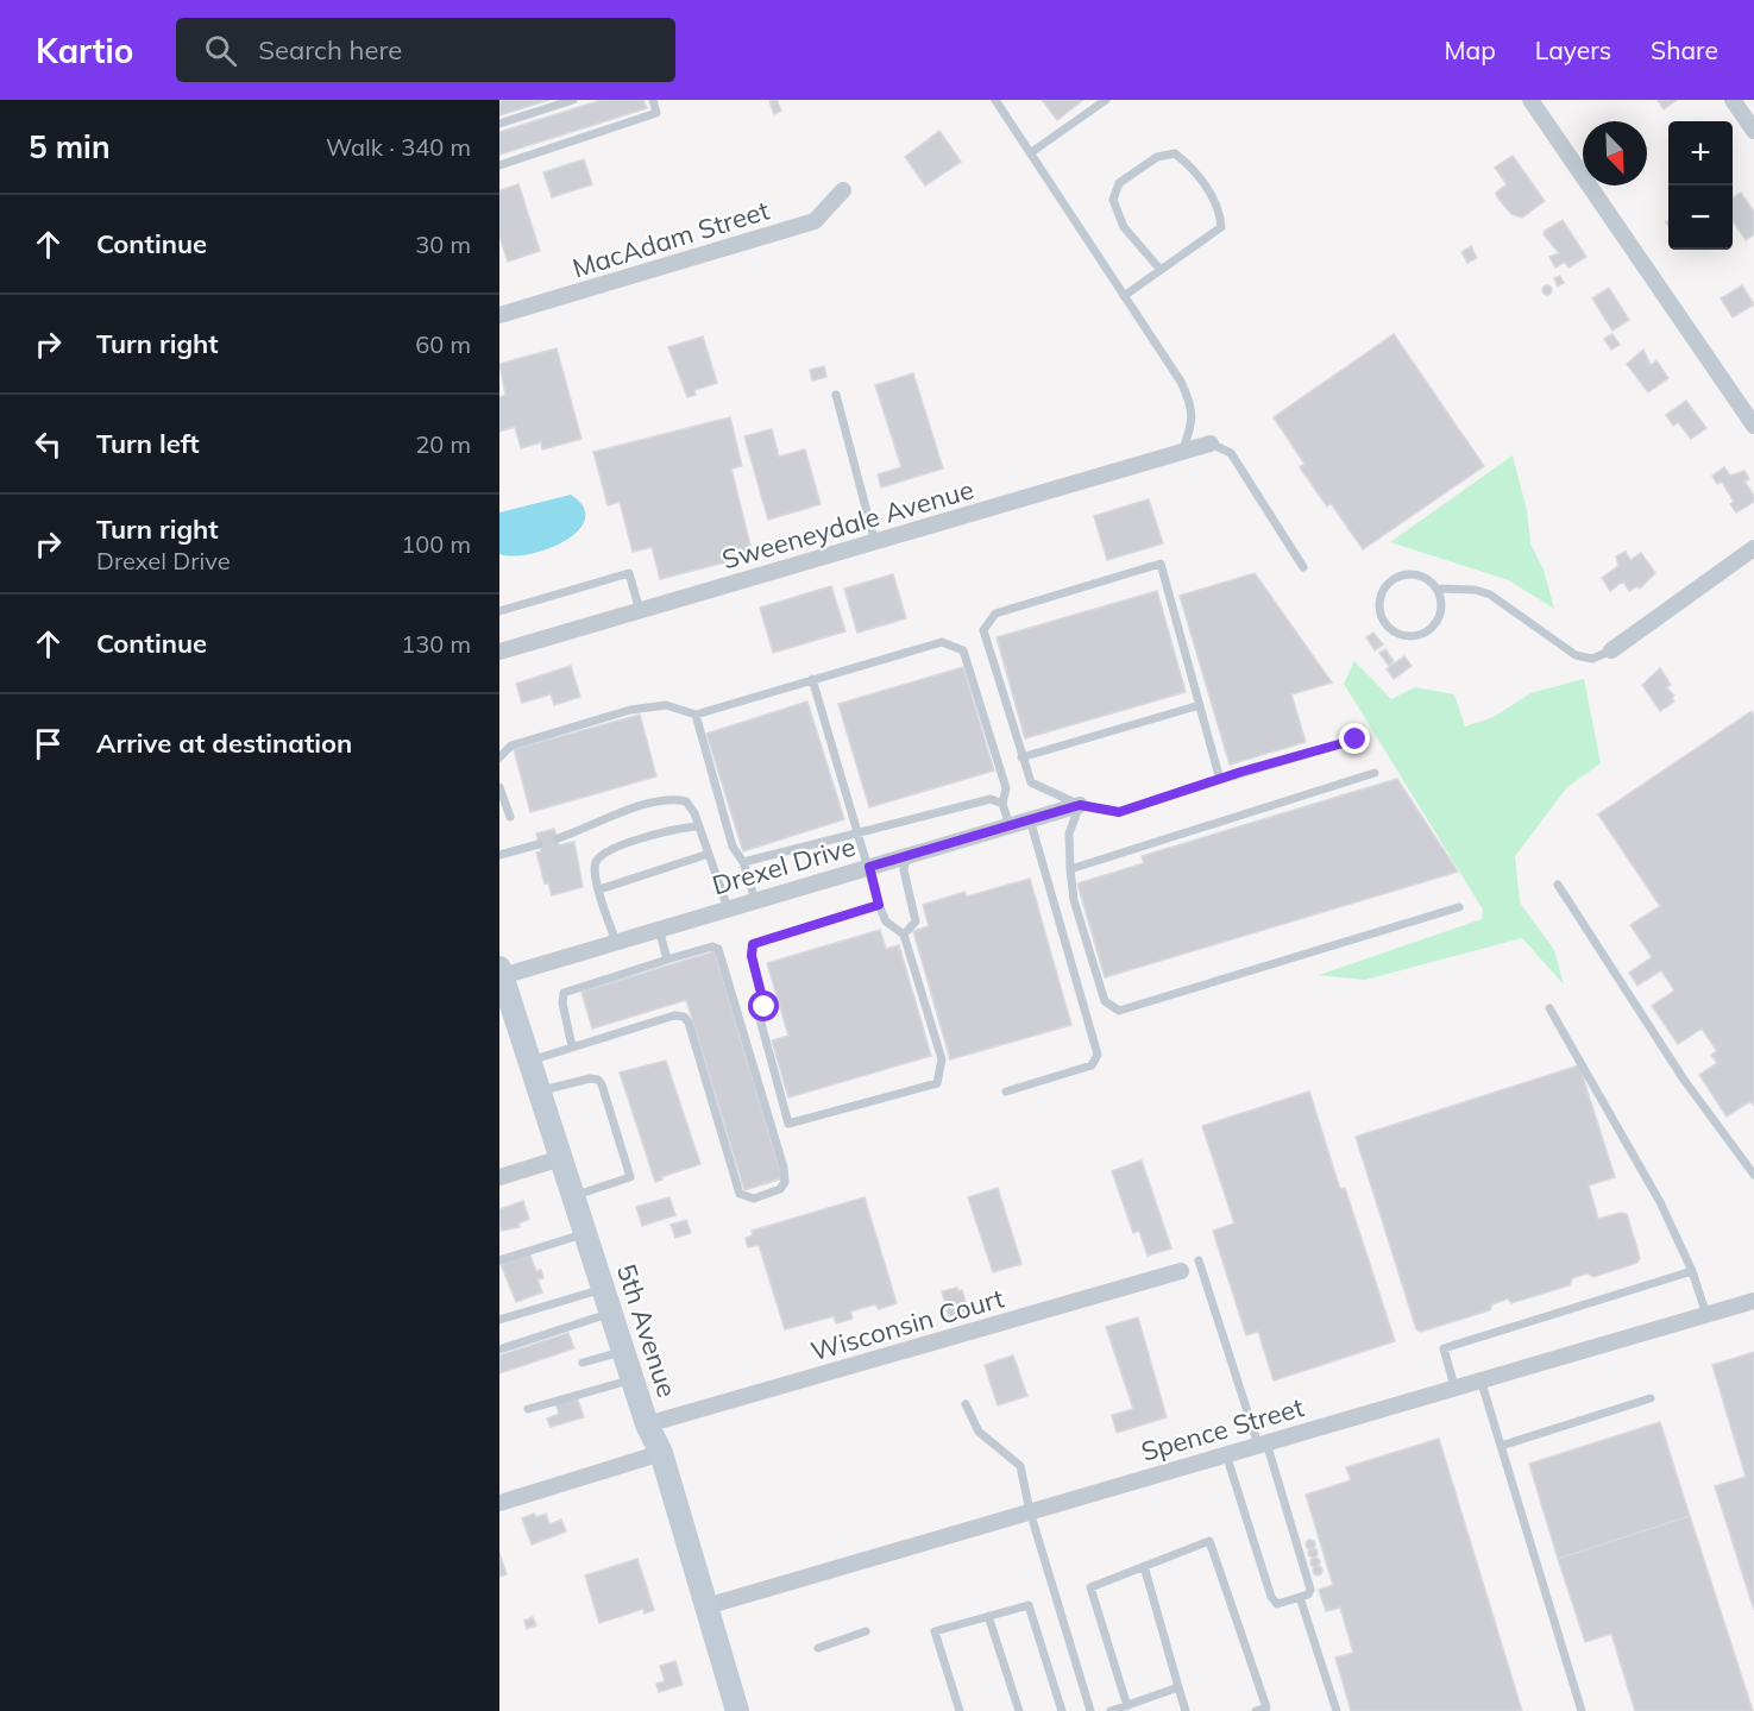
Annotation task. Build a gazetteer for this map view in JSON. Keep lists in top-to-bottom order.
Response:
{
  "streets": {
    "main road": ["5th Avenue"],
    "street": [
      "MacAdam Street",
      "Sweeneydale Avenue",
      "Drexel Drive",
      "Wisconsin Court",
      "Spence Street"
    ]
  },
  "crossings": [
    ["Drexel Drive", "5th Avenue"],
    ["Wisconsin Court", "5th Avenue"],
    ["5th Avenue", "Spence Street"]
  ],
  "north": "bottom right",
  "page": {
    "header": "Kartio",
    "search": "Search here",
    "nav": ["Map", "Layers", "Share"],
    "heading": ["5 min", "Walk · 340 m"],
    "map_buttons": ["+", "−"],
    "list": [
      ["Continue", "30 m"],
      ["Turn right", "60 m"],
      ["Turn left", "20 m"],
      ["Turn right", "Drexel Drive", "100 m"],
      ["Continue", "130 m"],
      "Arrive at destination"
    ]
  }
}
